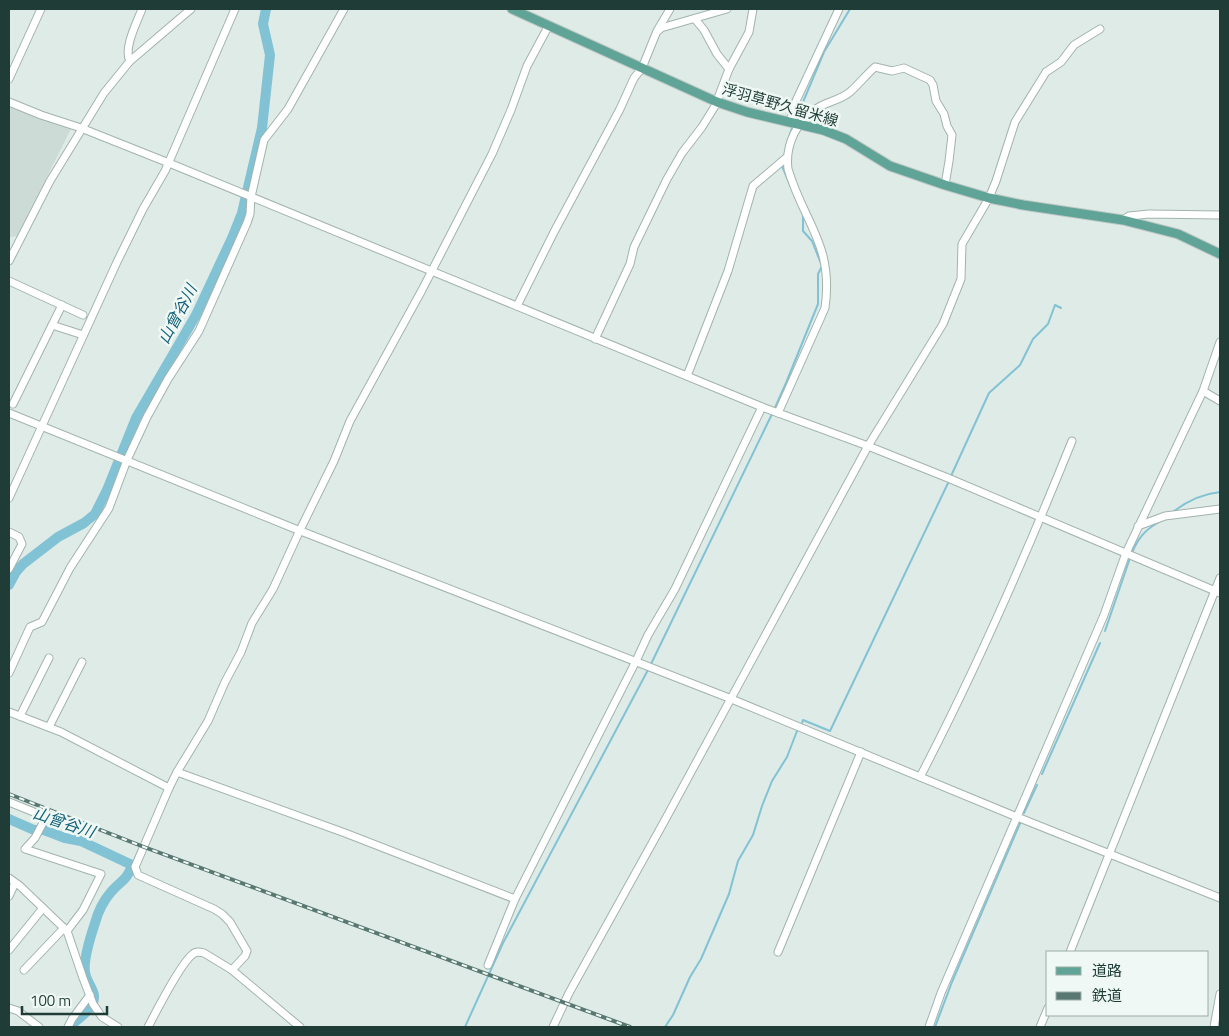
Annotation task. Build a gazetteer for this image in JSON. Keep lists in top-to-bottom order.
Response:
{
  "streets": {
    "main road": ["浮羽草野久留米線"]
  },
  "water": ["山曾谷川"],
  "legend": ["道路", "鉄道"],
  "scale_bar": "100 m"
}
